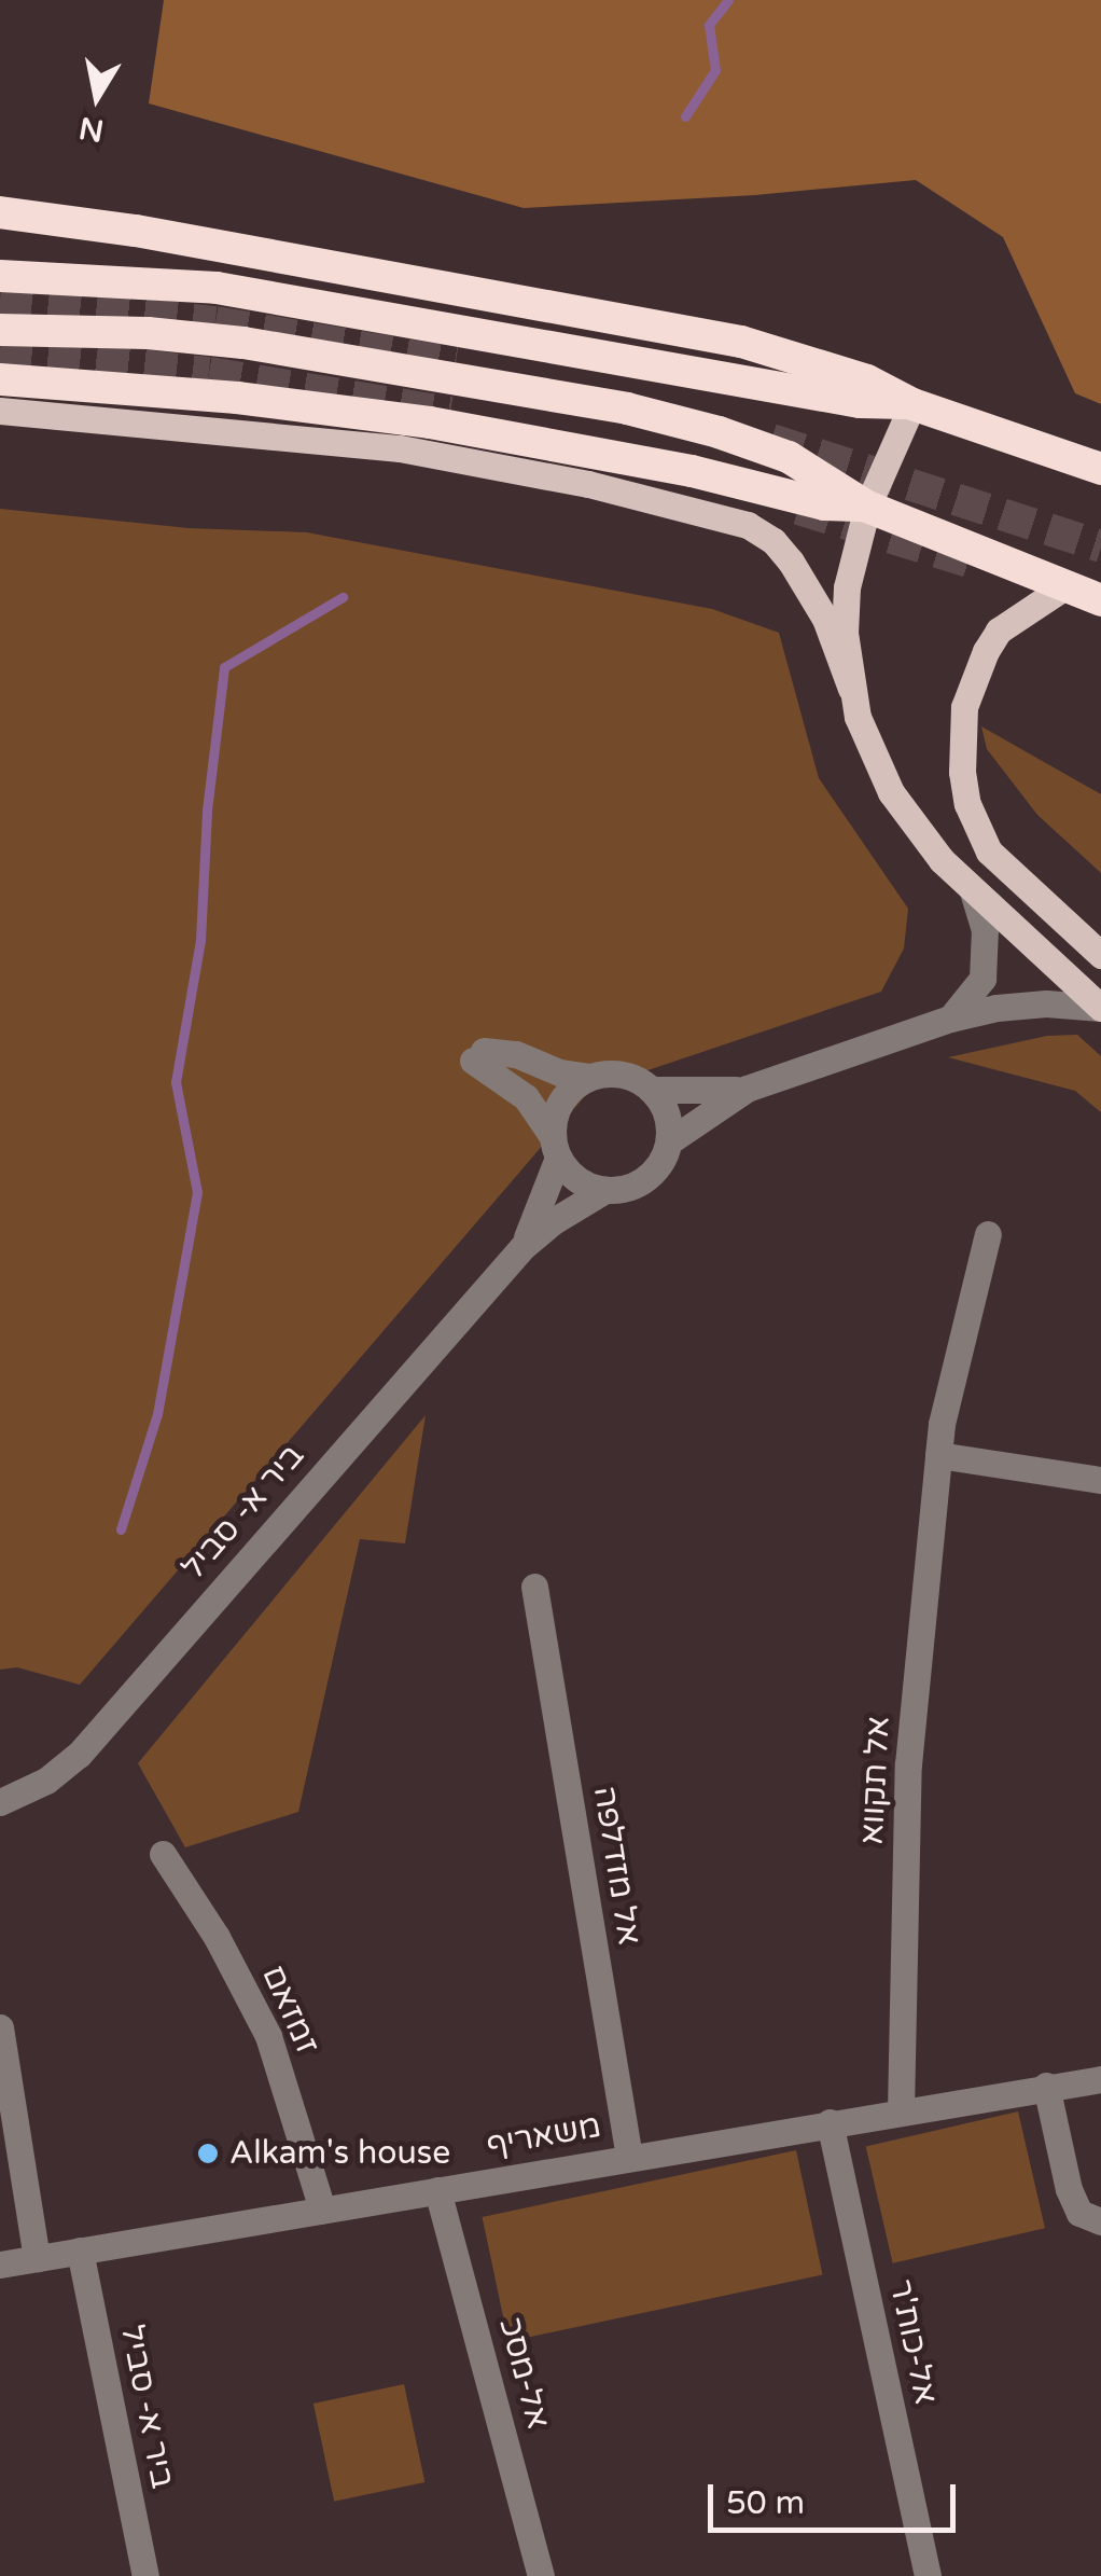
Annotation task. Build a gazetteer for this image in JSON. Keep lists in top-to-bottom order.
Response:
{
  "streets": {
    "street": [
      "ביר א- סביל",
      "אל תקווא",
      "אל מזדלפה",
      "זמזאם",
      "משאריף",
      "אל-כות'ר",
      "אל-מסכ"
    ]
  },
  "crossings": [
    ["ביר א- סביל", "משאריף"],
    ["אל תקווא", "משאריף"],
    ["אל מזדלפה", "משאריף"],
    ["זמזאם", "משאריף"],
    ["משאריף", "אל-כות'ר"],
    ["משאריף", "אל-מסכ"]
  ],
  "places": ["Alkam's house"],
  "scale_bar": "50 m",
  "north": "bottom"
}
